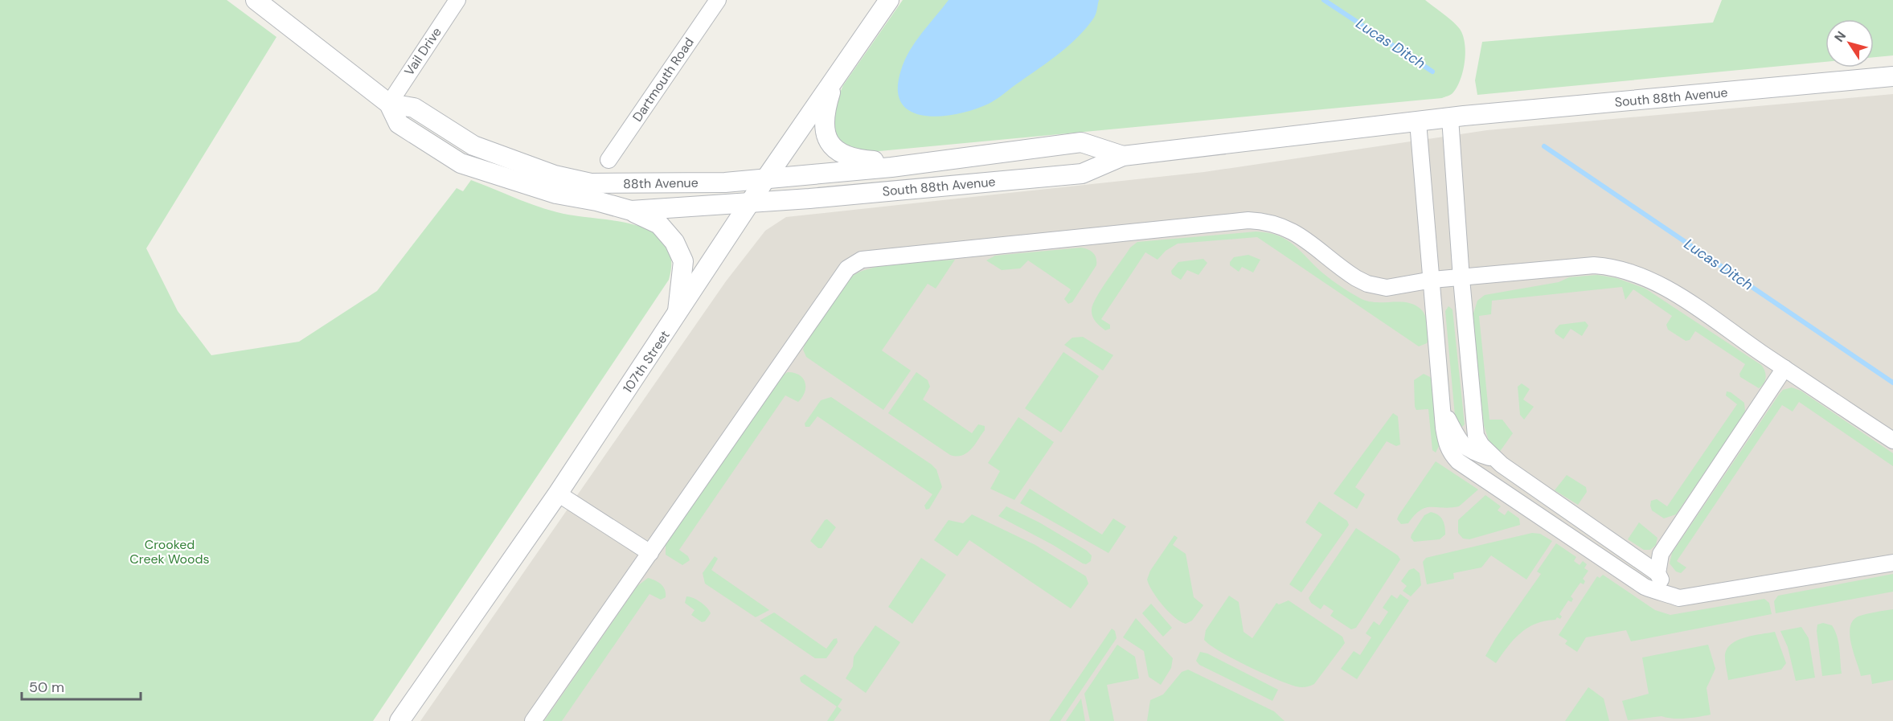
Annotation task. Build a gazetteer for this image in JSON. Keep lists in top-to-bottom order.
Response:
{
  "streets": {
    "street": [
      "Vail Drive",
      "Dartmouth Road",
      "South 88th Avenue",
      "88th Avenue",
      "107th Street"
    ]
  },
  "crossings": [
    ["Vail Drive", "88th Avenue"],
    ["South 88th Avenue", "88th Avenue"],
    ["South 88th Avenue", "107th Street"],
    ["88th Avenue", "107th Street"]
  ],
  "water": ["Lucas Ditch"],
  "parks": ["Crooked Creek Woods"],
  "scale_bar": "50 m",
  "north": "top left"
}
